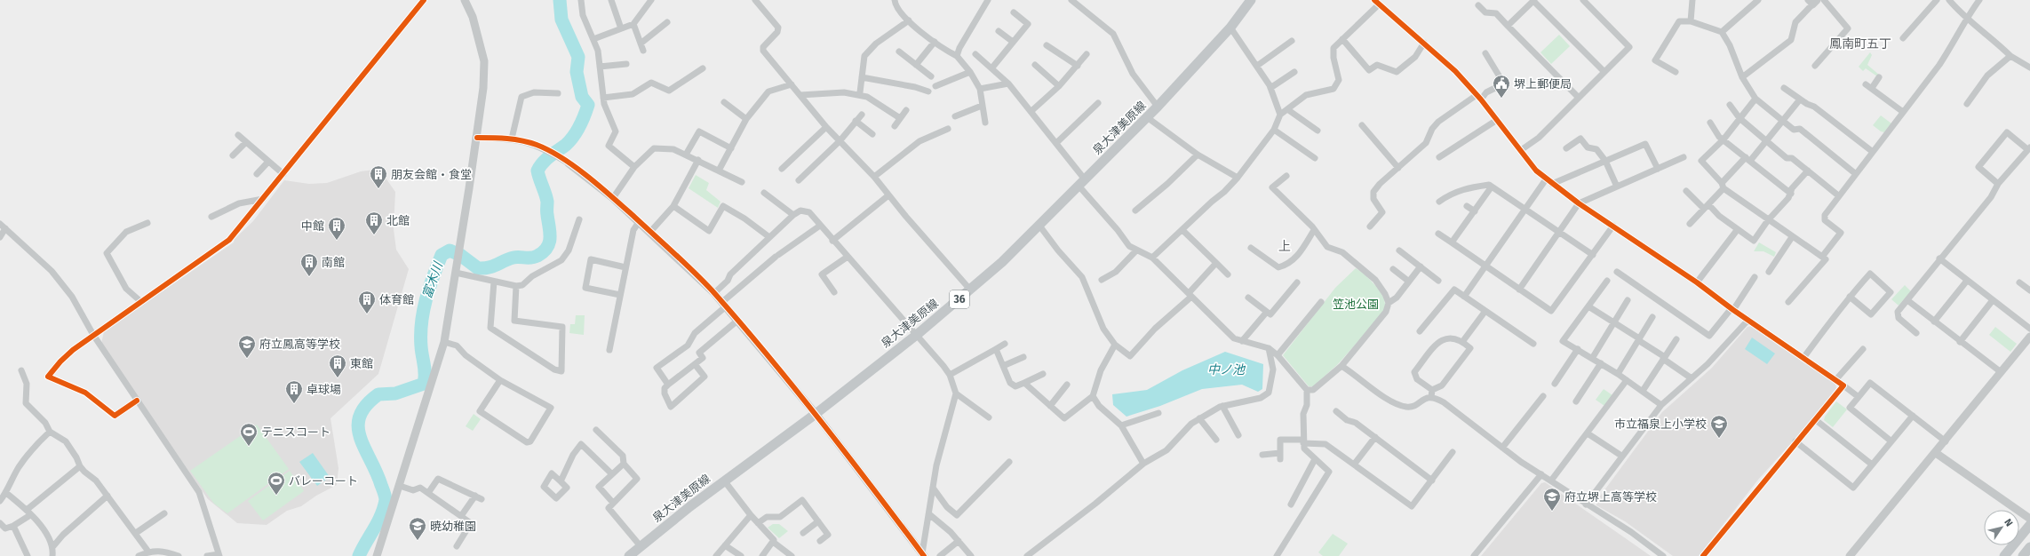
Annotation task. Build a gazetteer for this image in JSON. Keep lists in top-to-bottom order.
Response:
{
  "streets": {
    "main road": ["泉大津美原線", "36"]
  },
  "districts": ["鳳南町五丁", "上"],
  "water": ["富木川", "中ノ池"],
  "parks": ["笠池公園"],
  "places": {
    "public building": ["堺上郵便局"],
    "building": [
      "朋友会館・食堂",
      "北館",
      "中館",
      "南館",
      "体育館",
      "東館",
      "卓球場"
    ],
    "school or university": [
      "府立鳳高等学校",
      "市立福泉上小学校",
      "府立堺上高等学校",
      "暁幼稚園"
    ],
    "sports": ["テニスコート", "バレーコート"]
  },
  "north": "top right"
}
